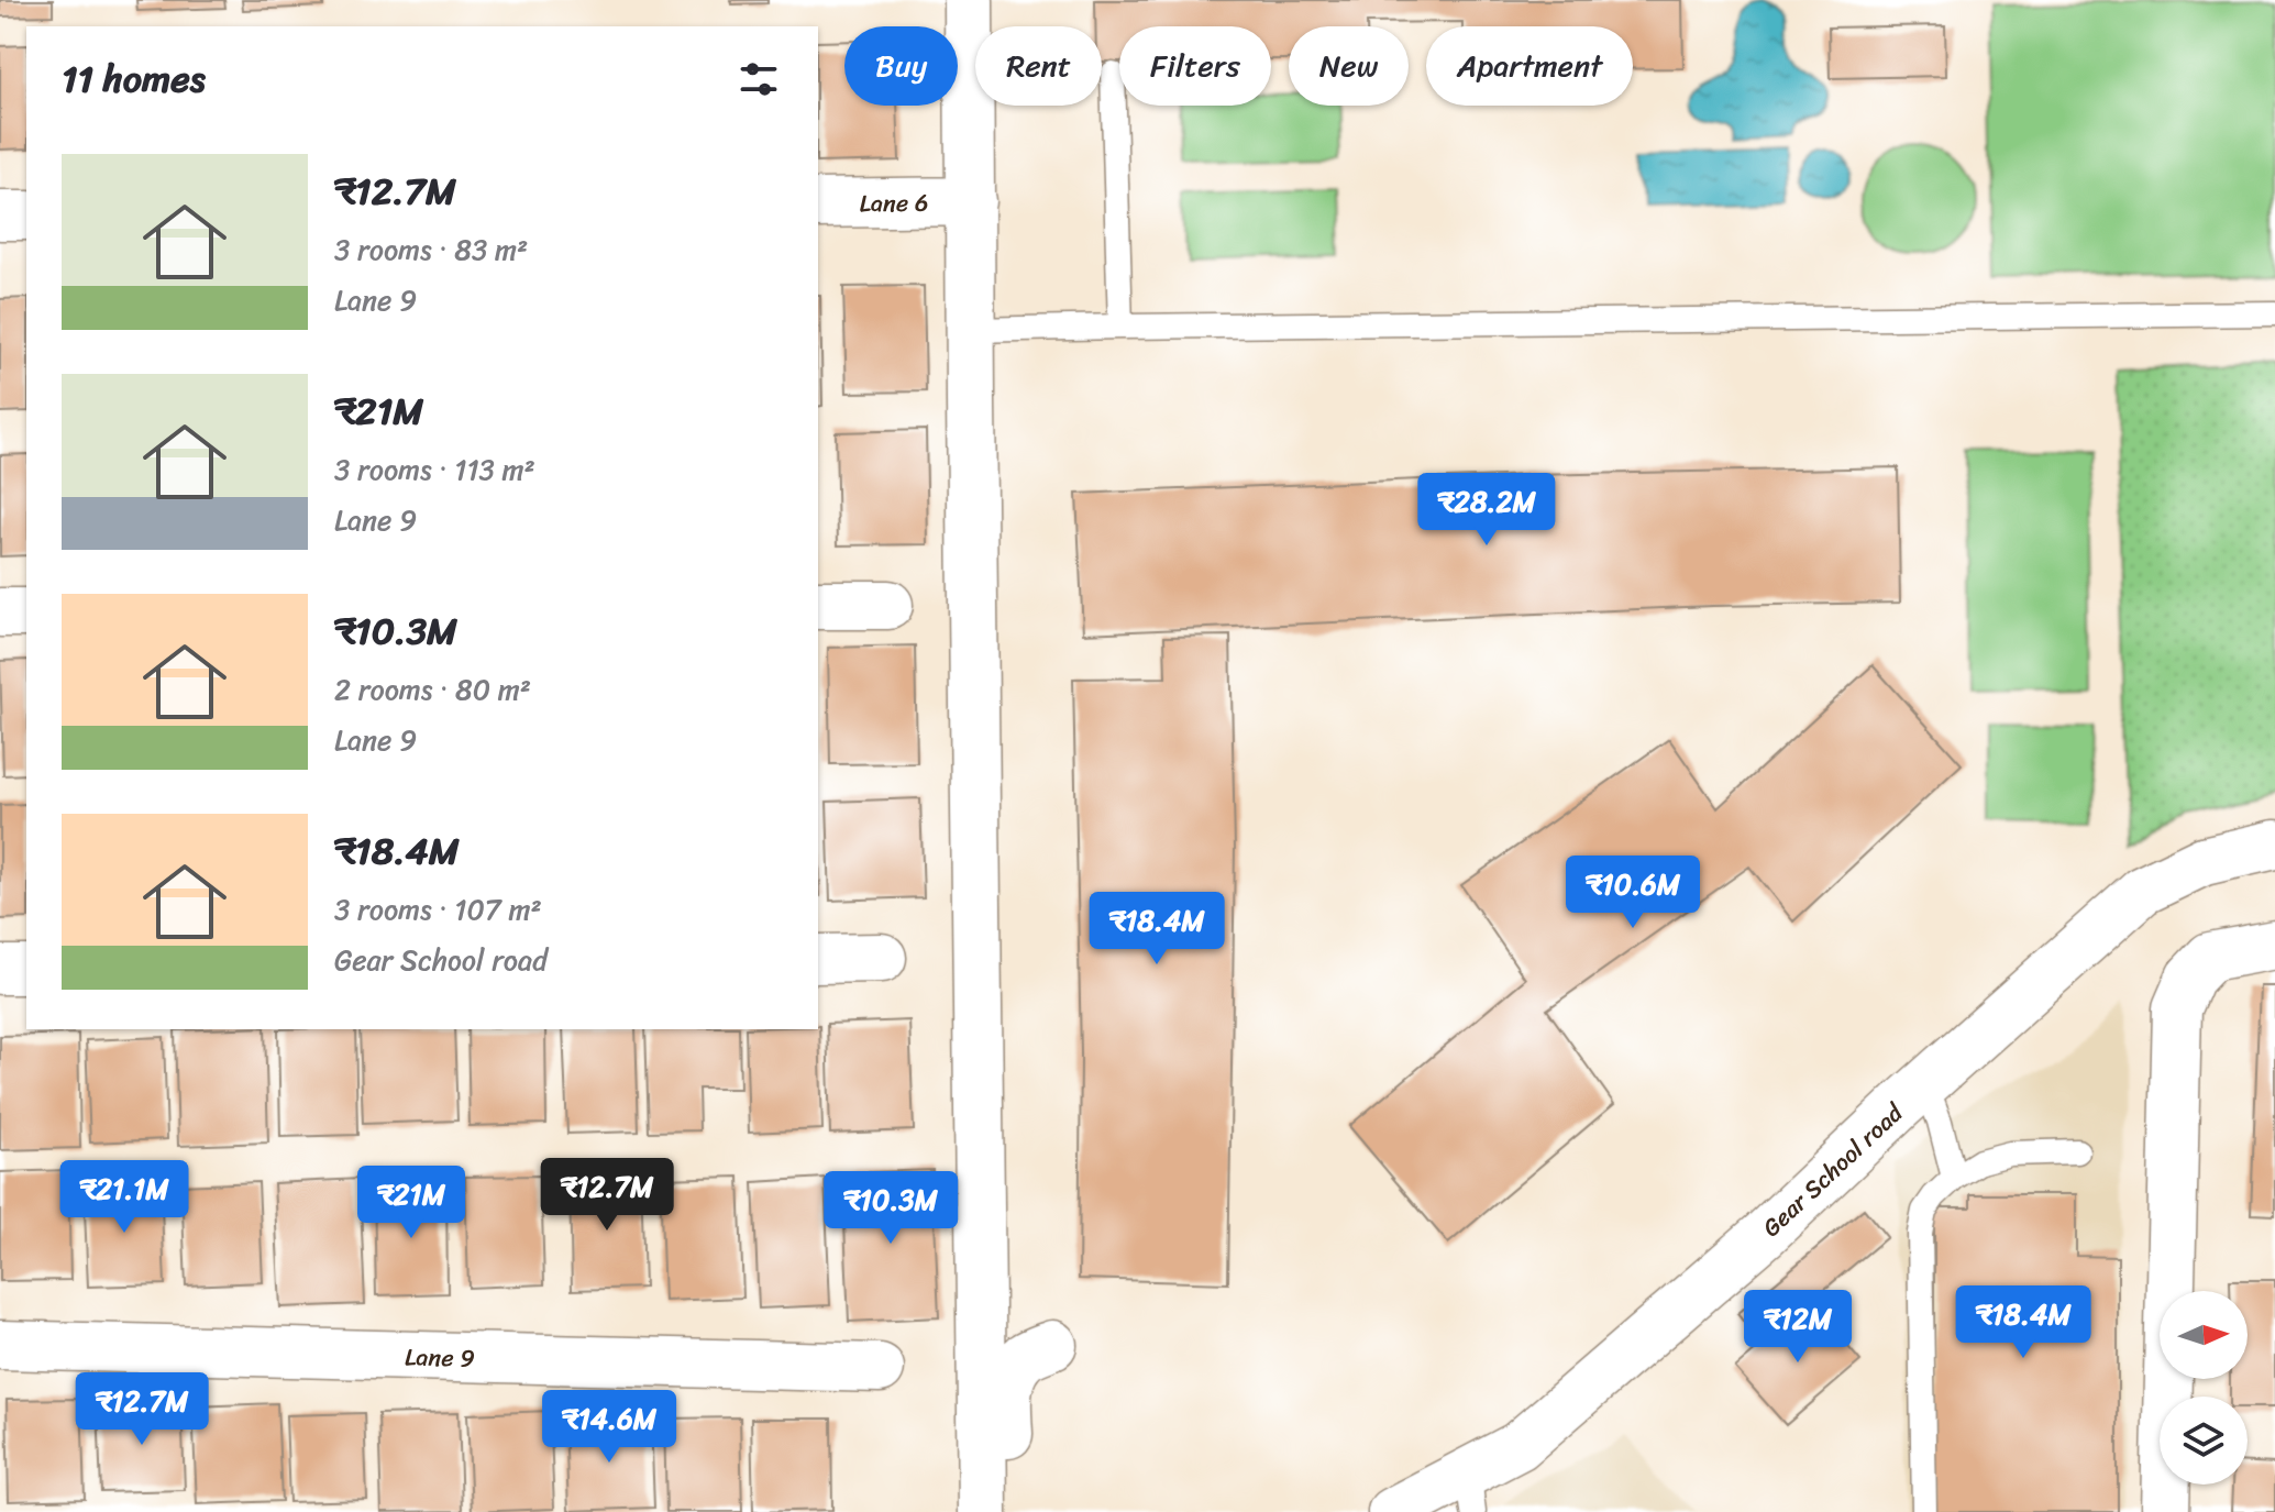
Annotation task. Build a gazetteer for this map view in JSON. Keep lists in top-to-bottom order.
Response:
{
  "streets": {
    "street": ["Lane 6", "Gear School road", "Lane 9"]
  },
  "north": "right",
  "page": {
    "chip": [
      "Buy",
      "Rent",
      "Filters",
      "New",
      "Apartment"
    ],
    "heading": "11 homes",
    "list": [
      {
        "name": "₹12.7M",
        "note": "3 rooms · 83 m² · Lane 9"
      },
      {
        "name": "₹21M",
        "note": "3 rooms · 113 m² · Lane 9"
      },
      {
        "name": "₹10.3M",
        "note": "2 rooms · 80 m² · Lane 9"
      },
      {
        "name": "₹18.4M",
        "note": "3 rooms · 107 m² · Gear School road"
      }
    ],
    "price": [
      "₹28.2M",
      "₹10.6M",
      "₹18.4M",
      "₹12.7M",
      "₹21.1M",
      "₹21M",
      "₹10.3M",
      "₹18.4M",
      "₹12M",
      "₹12.7M",
      "₹14.6M"
    ]
  }
}
